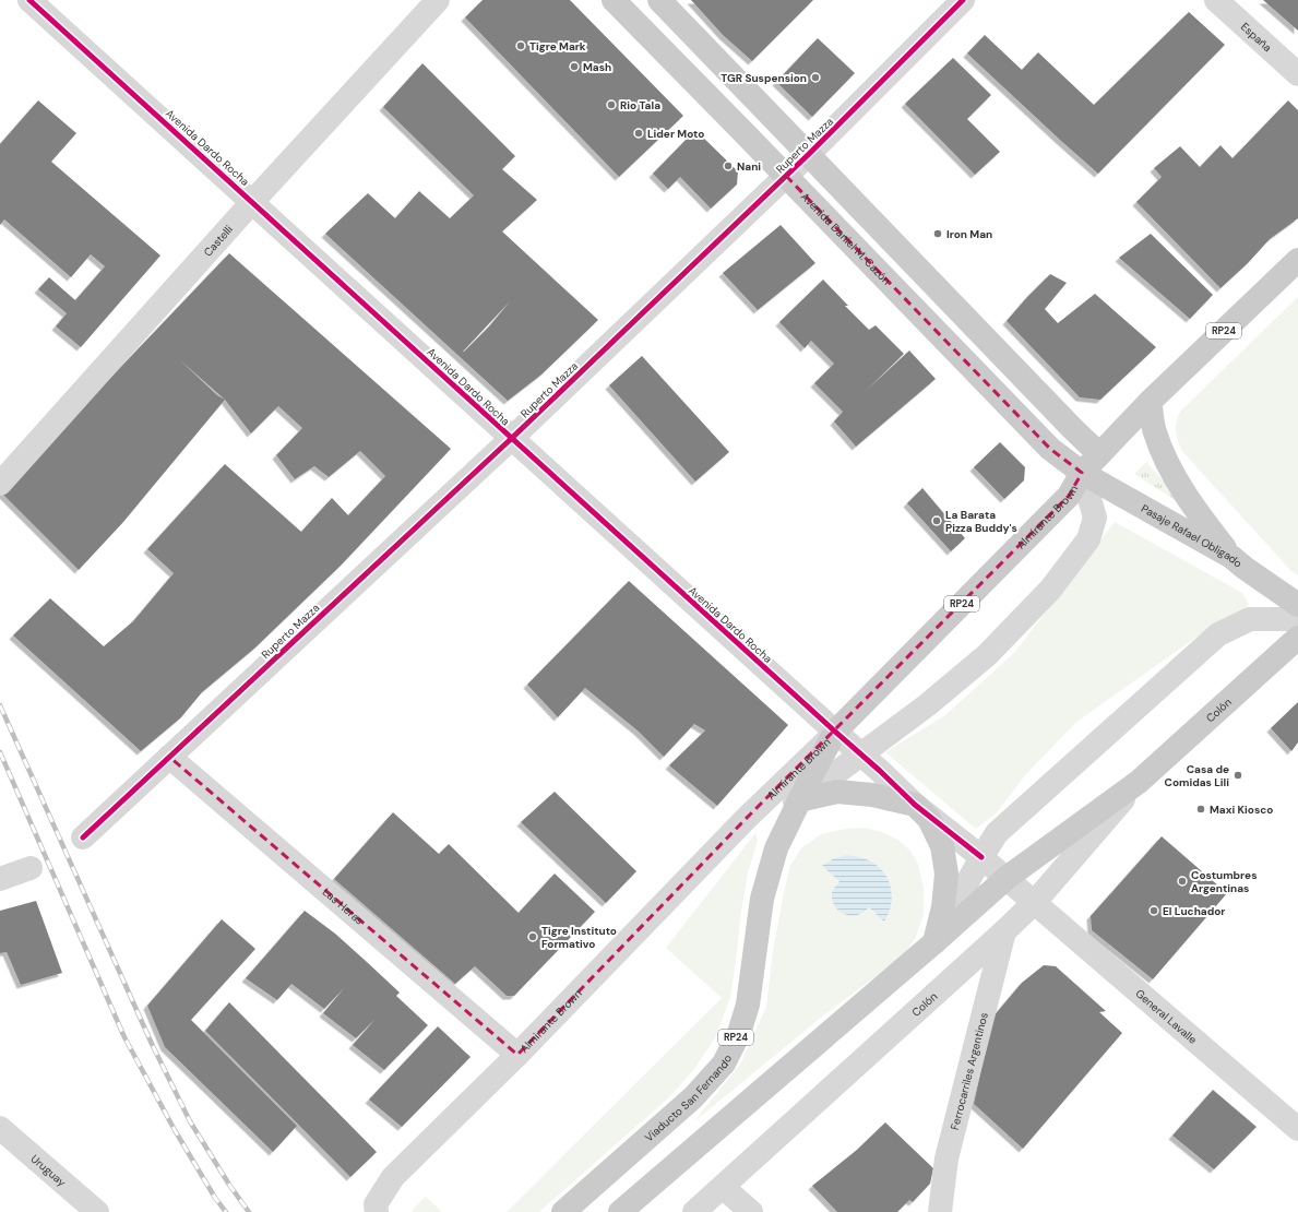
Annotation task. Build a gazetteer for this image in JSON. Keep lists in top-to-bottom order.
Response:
{
  "streets": {
    "main road": [
      "Avenida Daniel M. Cazón",
      "RP24",
      "Almirante Brown",
      "Pasaje Rafael Obligado",
      "Colón",
      "Viaducto San Fernando"
    ],
    "street": [
      "España",
      "Ruperto Mazza",
      "Avenida Dardo Rocha",
      "Castelli",
      "Las Heras",
      "General Lavalle",
      "Ferrocarriles Argentinos",
      "Uruguay"
    ]
  },
  "crossings": [
    ["Ruperto Mazza", "Avenida Dardo Rocha"],
    ["Ruperto Mazza", "Avenida Daniel M. Cazón"],
    ["Ruperto Mazza", "Las Heras"],
    ["Avenida Dardo Rocha", "Castelli"],
    ["Avenida Dardo Rocha", "RP24"],
    ["Avenida Dardo Rocha", "Almirante Brown"],
    ["Avenida Dardo Rocha", "General Lavalle"],
    ["Avenida Daniel M. Cazón", "Almirante Brown"],
    ["Avenida Daniel M. Cazón", "Pasaje Rafael Obligado"],
    ["RP24", "Almirante Brown"],
    ["RP24", "Viaducto San Fernando"],
    ["Almirante Brown", "Pasaje Rafael Obligado"],
    ["Almirante Brown", "Las Heras"],
    ["Colón", "General Lavalle"],
    ["Colón", "Ferrocarriles Argentinos"]
  ],
  "places": [
    "Tigre Mark",
    "Mash",
    "TGR Suspension",
    "Rio Tala",
    "Lider Moto",
    "Nani",
    "Iron Man",
    "La Barata Pizza Buddy's",
    "Casa de Comidas Lili",
    "Maxi Kiosco",
    "Costumbres Argentinas",
    "El Luchador",
    "Tigre Instituto Formativo"
  ]
}
